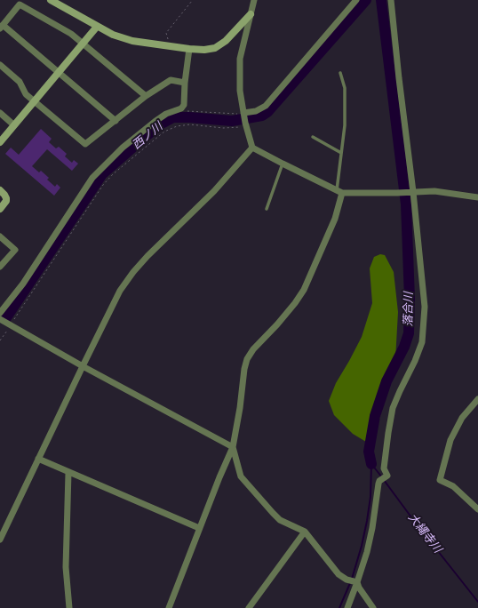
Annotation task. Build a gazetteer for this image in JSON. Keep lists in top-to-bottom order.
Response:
{
  "water": ["西ノ川", "落合川", "大縄寺川"]
}
